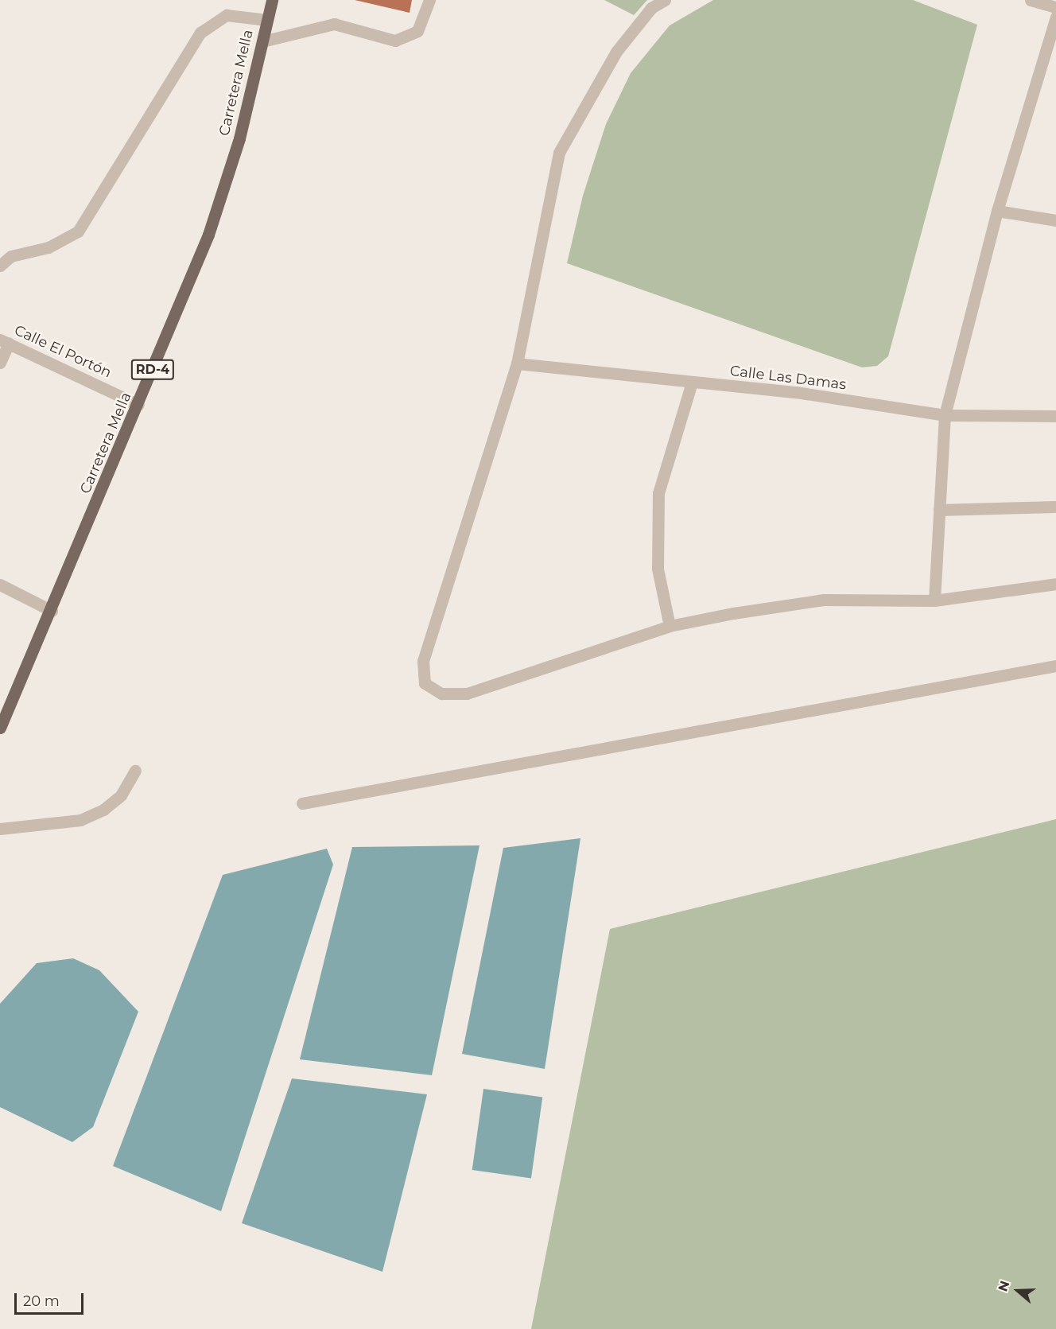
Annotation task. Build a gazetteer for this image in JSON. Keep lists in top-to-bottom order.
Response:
{
  "streets": {
    "main road": ["Carretera Mella", "RD-4"],
    "street": ["Calle El Portón", "Calle Las Damas"]
  },
  "crossings": [
    ["Carretera Mella", "Calle El Portón"]
  ],
  "scale_bar": "20 m",
  "north": "left"
}
